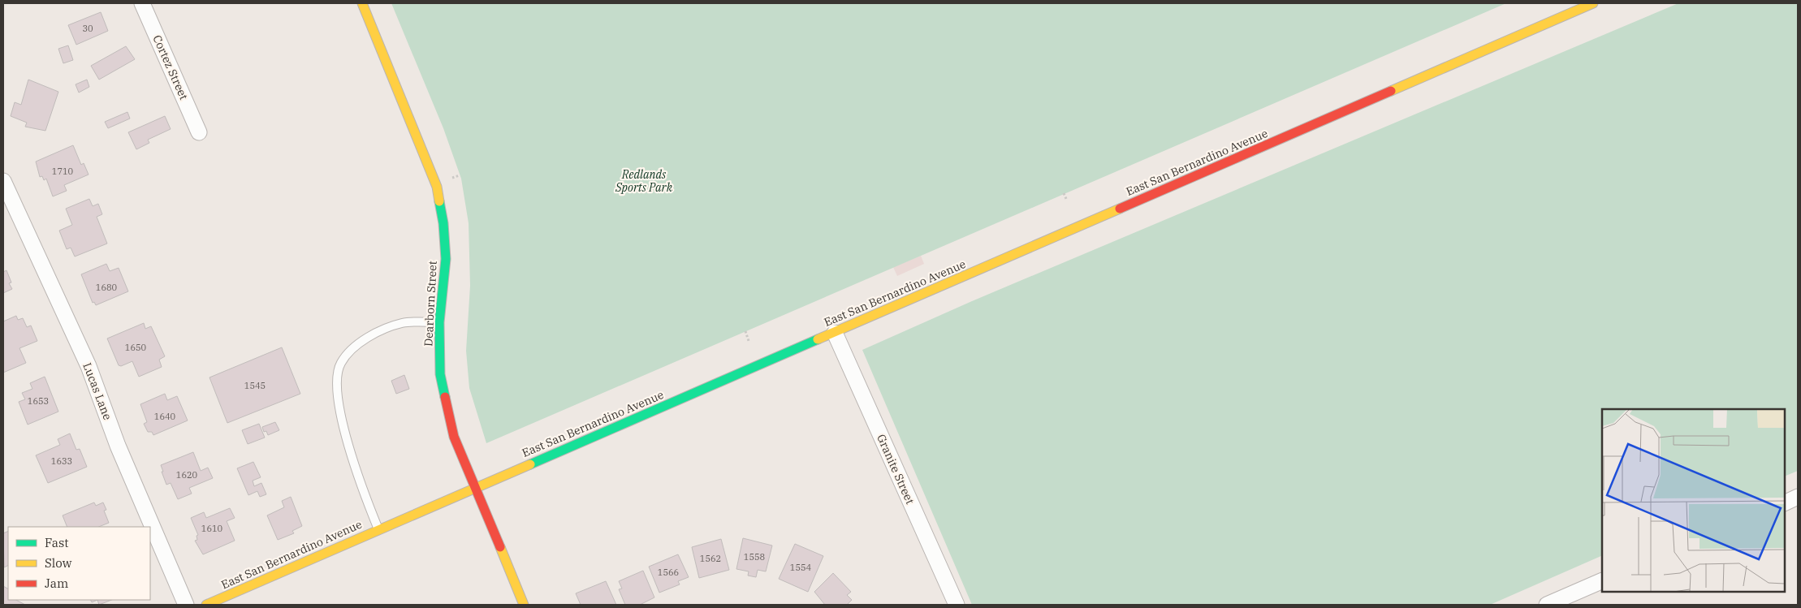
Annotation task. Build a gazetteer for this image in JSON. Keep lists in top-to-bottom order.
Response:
{
  "streets": {
    "street": [
      "Cortez Street",
      "East San Bernardino Avenue",
      "Dearborn Street",
      "Lucas Lane",
      "Granite Street"
    ]
  },
  "crossings": [
    ["East San Bernardino Avenue", "Dearborn Street"],
    ["East San Bernardino Avenue", "Granite Street"]
  ],
  "parks": ["Redlands Sports Park"],
  "house_numbers": [
    "30",
    "1710",
    "1680",
    "1650",
    "1545",
    "1653",
    "1640",
    "1633",
    "1620",
    "1610",
    "1558",
    "1562",
    "1554",
    "1566"
  ],
  "legend": ["Fast", "Slow", "Jam"]
}
